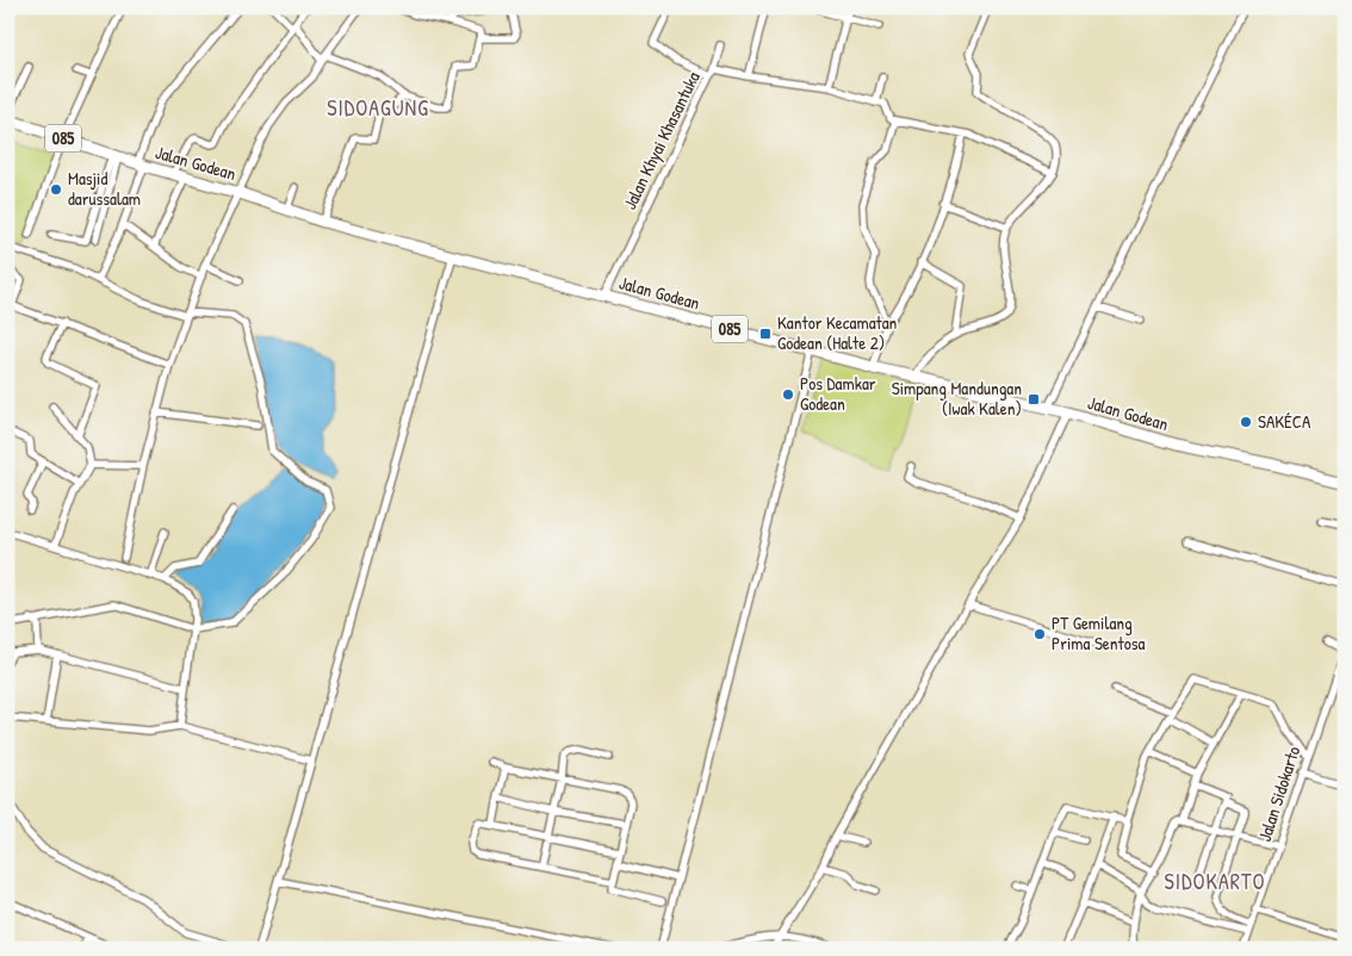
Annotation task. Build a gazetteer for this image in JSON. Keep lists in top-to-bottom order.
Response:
{
  "streets": {
    "main road": ["085", "Jalan Godean"],
    "street": ["Jalan Khyai Khasantuka", "Jalan Sidokarto"]
  },
  "crossings": [
    ["Jalan Khyai Khasantuka", "Jalan Godean"]
  ],
  "districts": ["SIDOAGUNG", "SIDOKARTO"],
  "places": {
    "other": [
      "Masjid darussalam",
      "Pos Damkar Godean",
      "SAKÉCA",
      "PT Gemilang Prima Sentosa"
    ],
    "transit": ["Kantor Kecamatan Godean (Halte 2)", "Simpang Mandungan (Iwak Kalen)"]
  }
}
